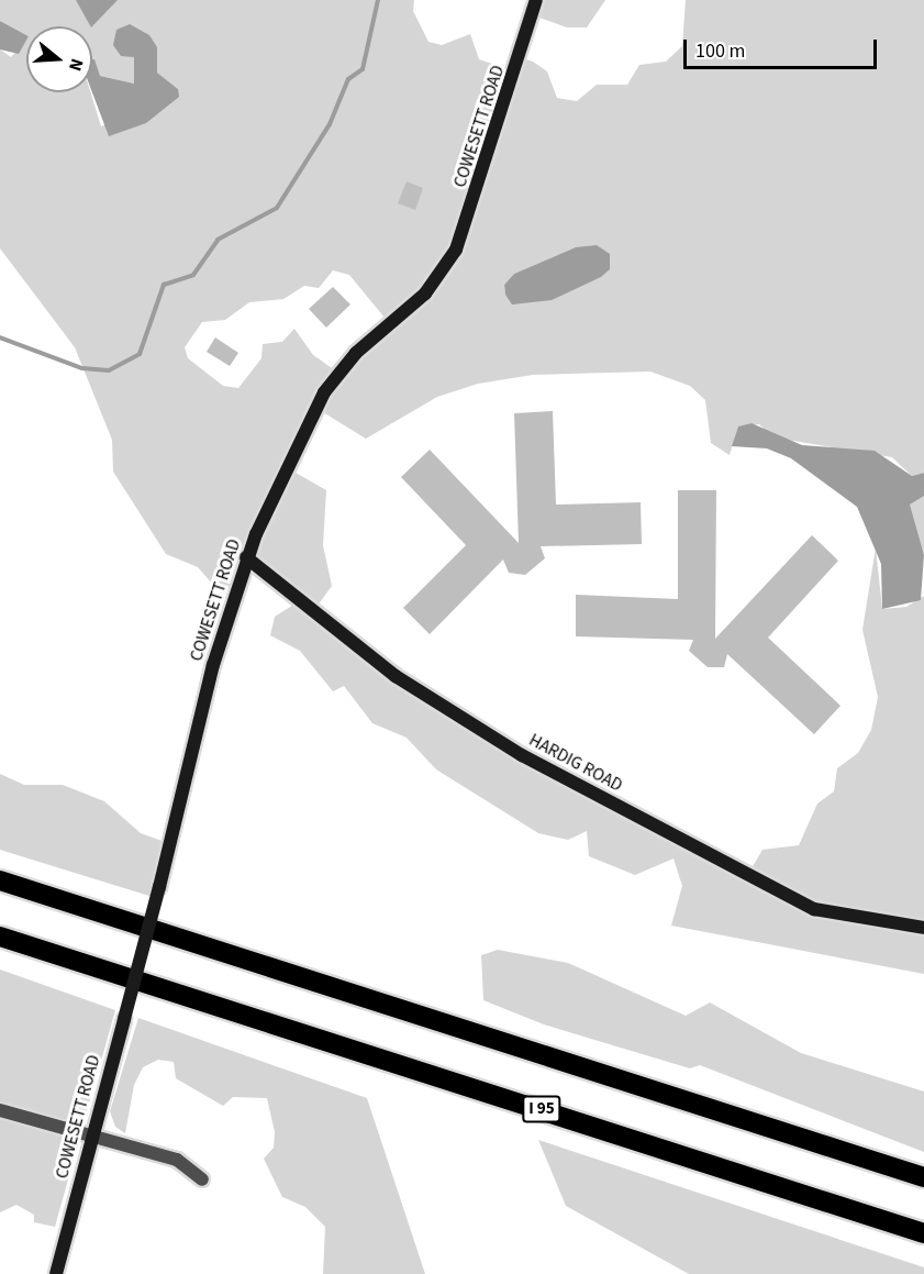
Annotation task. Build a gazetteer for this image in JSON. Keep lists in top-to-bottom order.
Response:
{
  "streets": {
    "highway": ["I 95"],
    "main road": ["COWESETT ROAD", "HARDIG ROAD"]
  },
  "crossings": [
    ["COWESETT ROAD", "HARDIG ROAD"]
  ],
  "scale_bar": "100 m",
  "north": "right"
}
